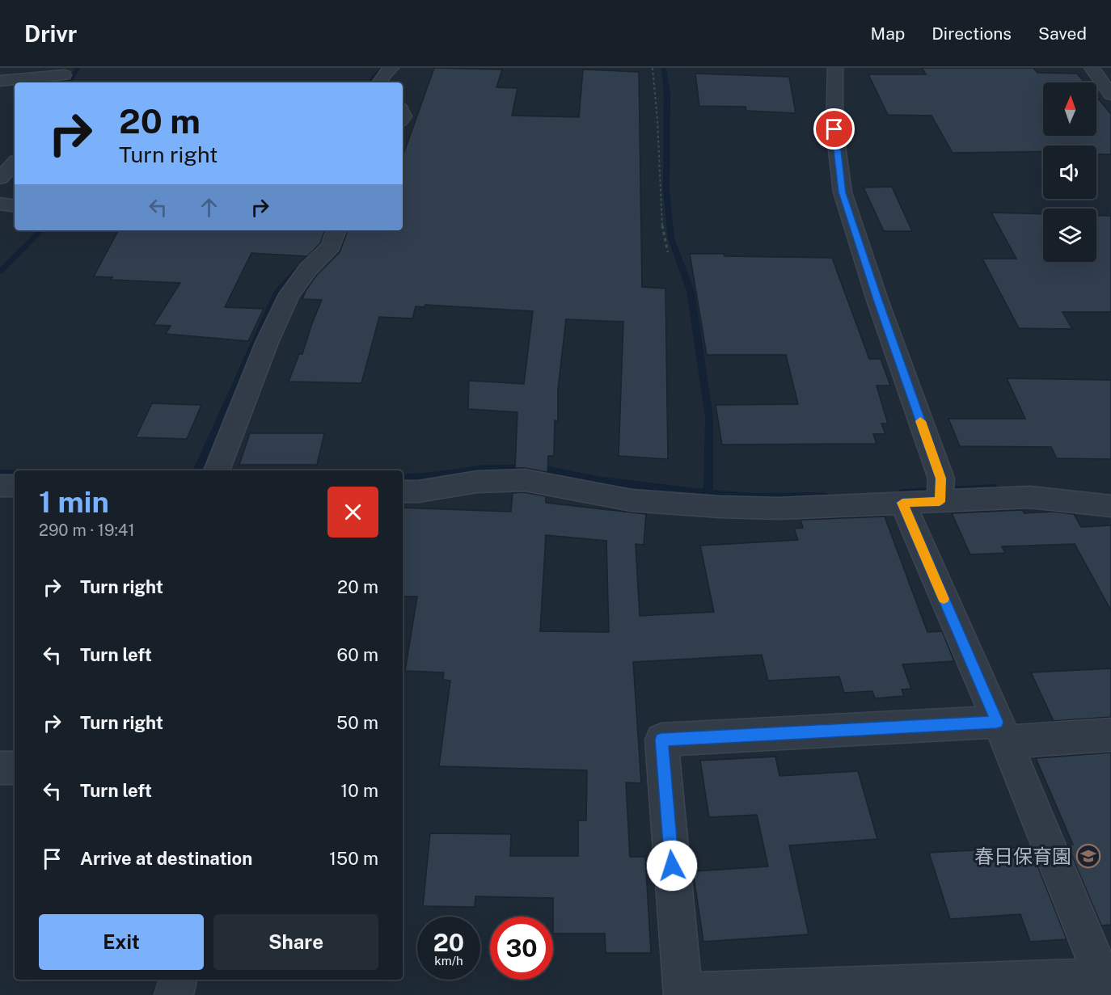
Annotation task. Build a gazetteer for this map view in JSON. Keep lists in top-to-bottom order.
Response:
{
  "places": {
    "school or university": ["春日保育園"]
  },
  "north": "top",
  "page": {
    "header": "Drivr",
    "nav": ["Map", "Directions", "Saved"],
    "turn": ["20 m", "Turn right"],
    "heading": ["1 min", "290 m · 19:41"],
    "list": [
      {
        "name": "Turn right",
        "value": "20 m"
      },
      {
        "name": "Turn left",
        "value": "60 m"
      },
      {
        "name": "Turn right",
        "value": "50 m"
      },
      {
        "name": "Turn left",
        "value": "10 m"
      },
      {
        "name": "Arrive at destination",
        "value": "150 m"
      }
    ],
    "buttons": ["Exit", "Share"],
    "speed": "20 km/h",
    "limit": "30"
  }
}
